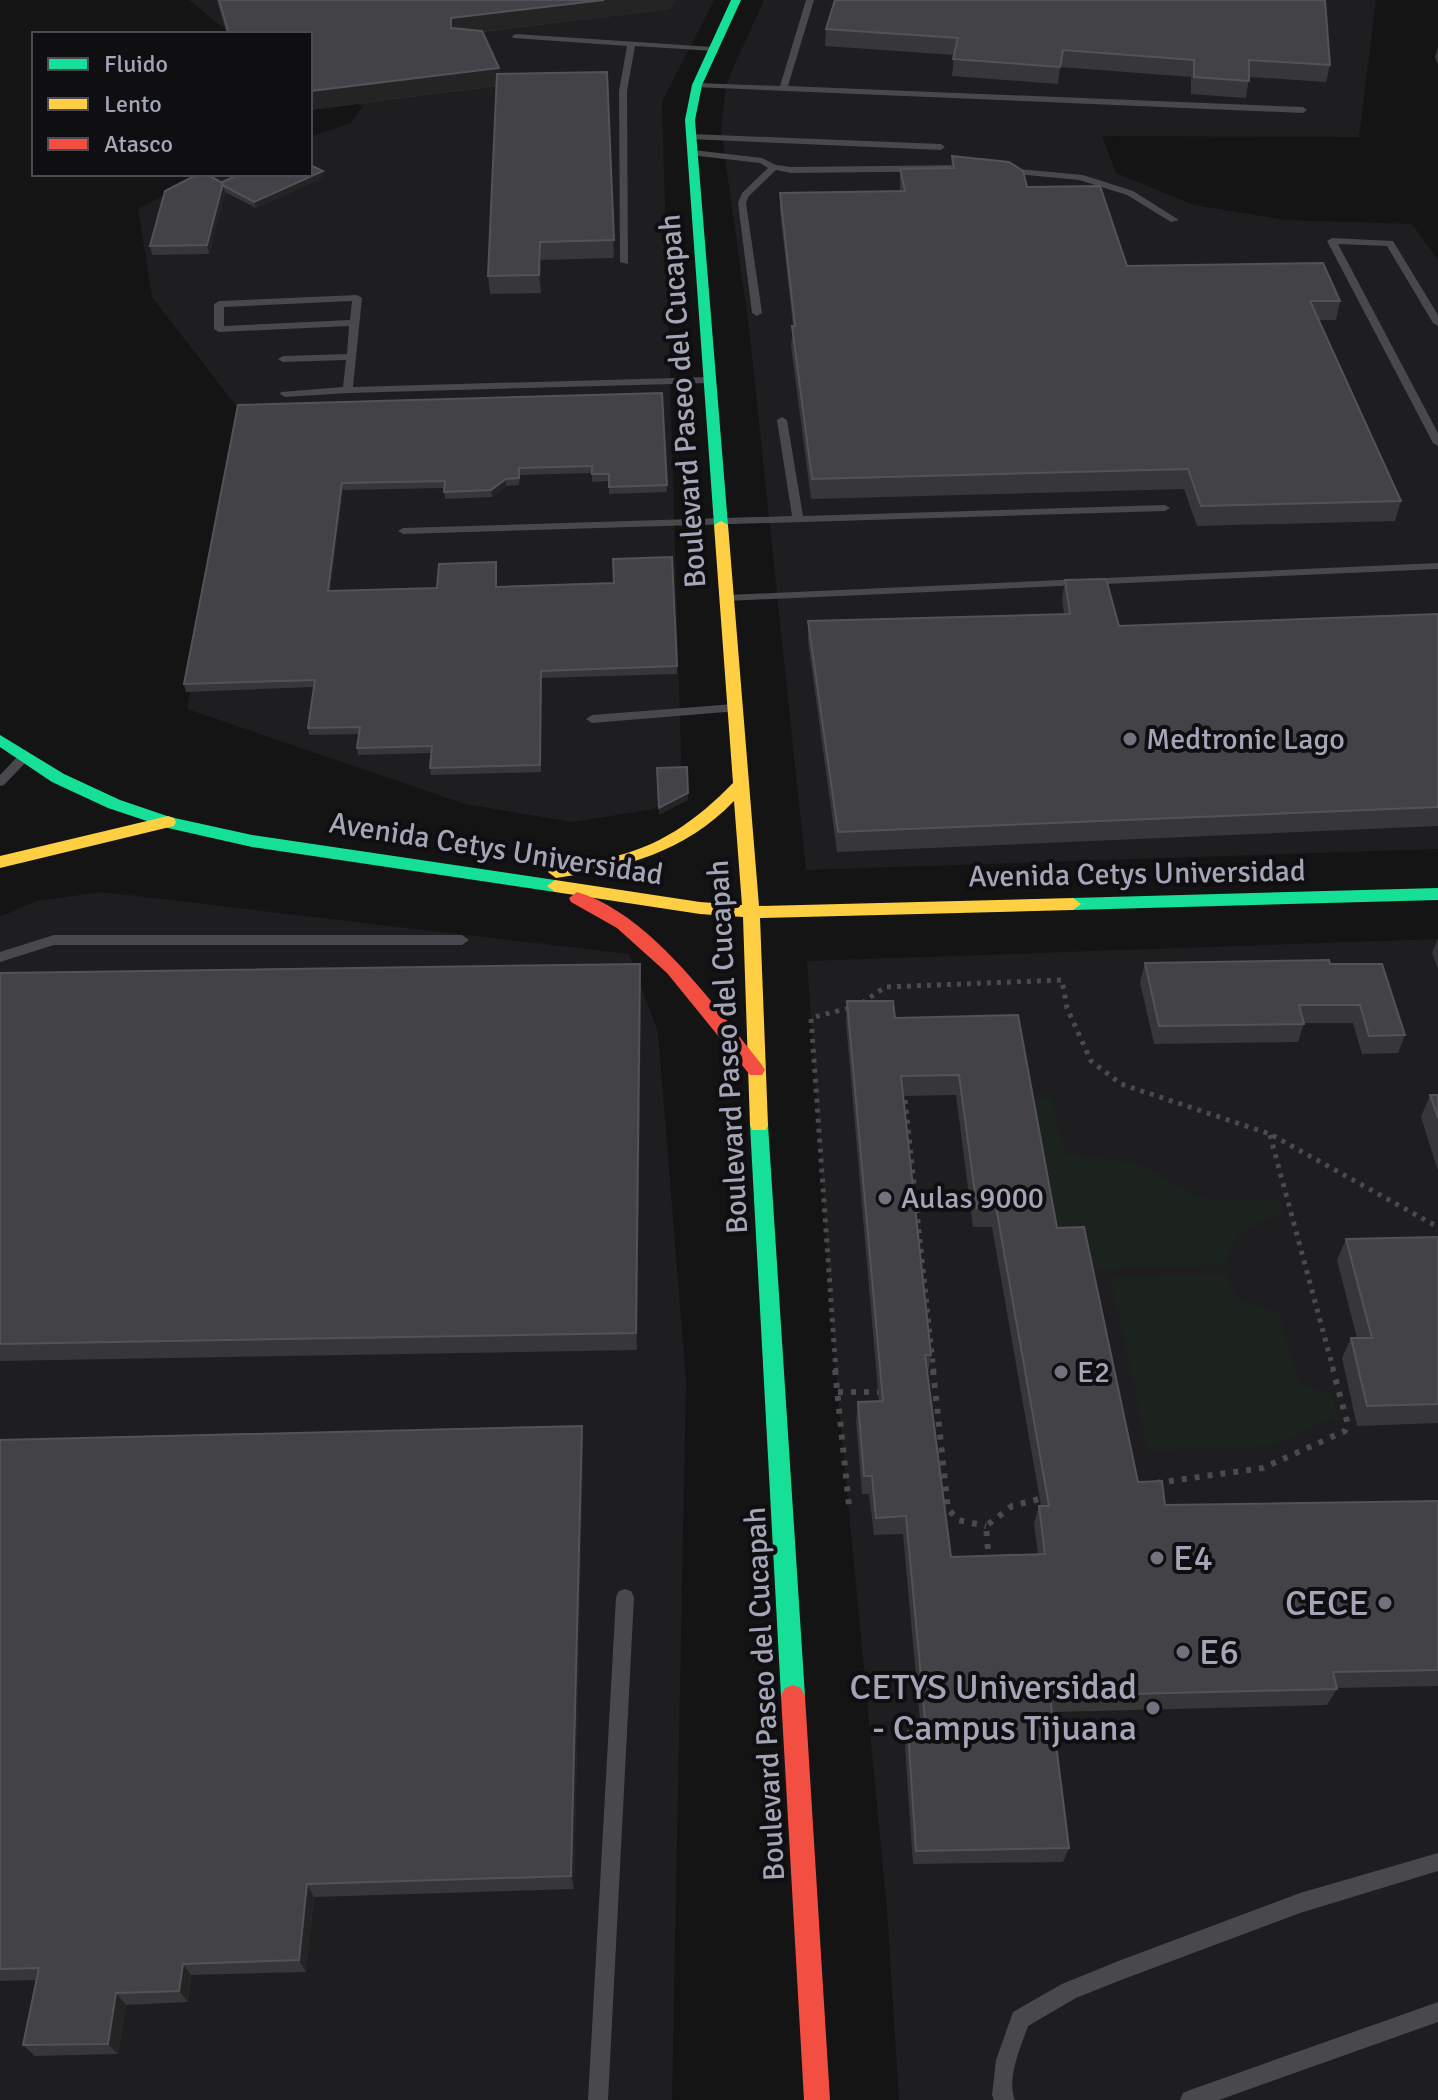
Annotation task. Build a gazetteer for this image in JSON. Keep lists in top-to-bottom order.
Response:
{
  "streets": {
    "main road": ["Boulevard Paseo del Cucapah", "Avenida Cetys Universidad"]
  },
  "crossings": [
    ["Boulevard Paseo del Cucapah", "Avenida Cetys Universidad"]
  ],
  "places": [
    "Medtronic Lago",
    "Aulas 9000",
    "E2",
    "E4",
    "CECE",
    "E6",
    "CETYS Universidad - Campus Tijuana"
  ],
  "legend": ["Fluido", "Lento", "Atasco"]
}
